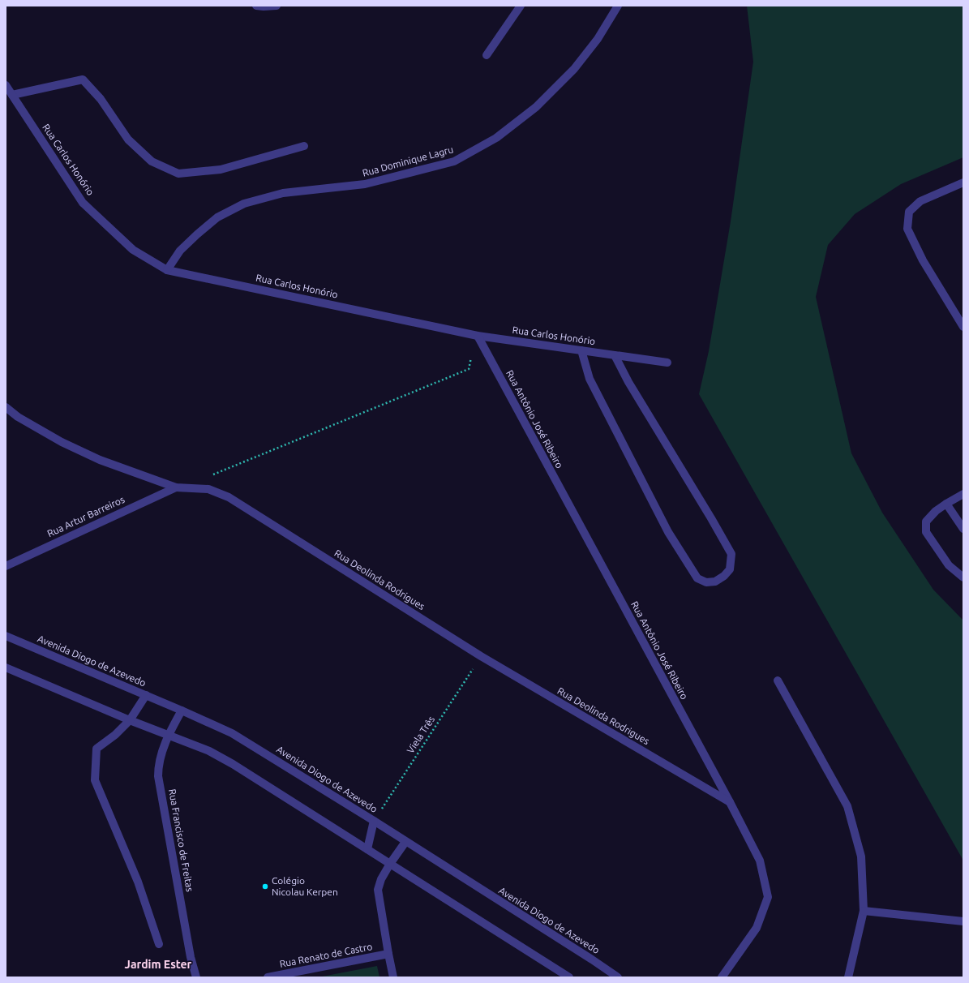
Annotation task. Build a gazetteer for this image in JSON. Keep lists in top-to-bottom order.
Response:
{
  "streets": {
    "street": [
      "Rua Carlos Honório",
      "Rua Dominique Lagru",
      "Rua Antônio José Ribeiro",
      "Rua Artur Barreiros",
      "Rua Deolinda Rodrigues",
      "Avenida Diogo de Azevedo",
      "Rua Francisco de Freitas",
      "Rua Renato de Castro"
    ],
    "path": ["Viela Três"]
  },
  "crossings": [
    ["Rua Carlos Honório", "Rua Dominique Lagru"],
    ["Rua Carlos Honório", "Rua Antônio José Ribeiro"],
    ["Rua Antônio José Ribeiro", "Rua Deolinda Rodrigues"],
    ["Rua Artur Barreiros", "Rua Deolinda Rodrigues"],
    ["Rua Deolinda Rodrigues", "Viela Três"],
    ["Avenida Diogo de Azevedo", "Viela Três"],
    ["Avenida Diogo de Azevedo", "Rua Francisco de Freitas"]
  ],
  "districts": ["Jardim Ester"],
  "places": ["Colégio Nicolau Kerpen"]
}
